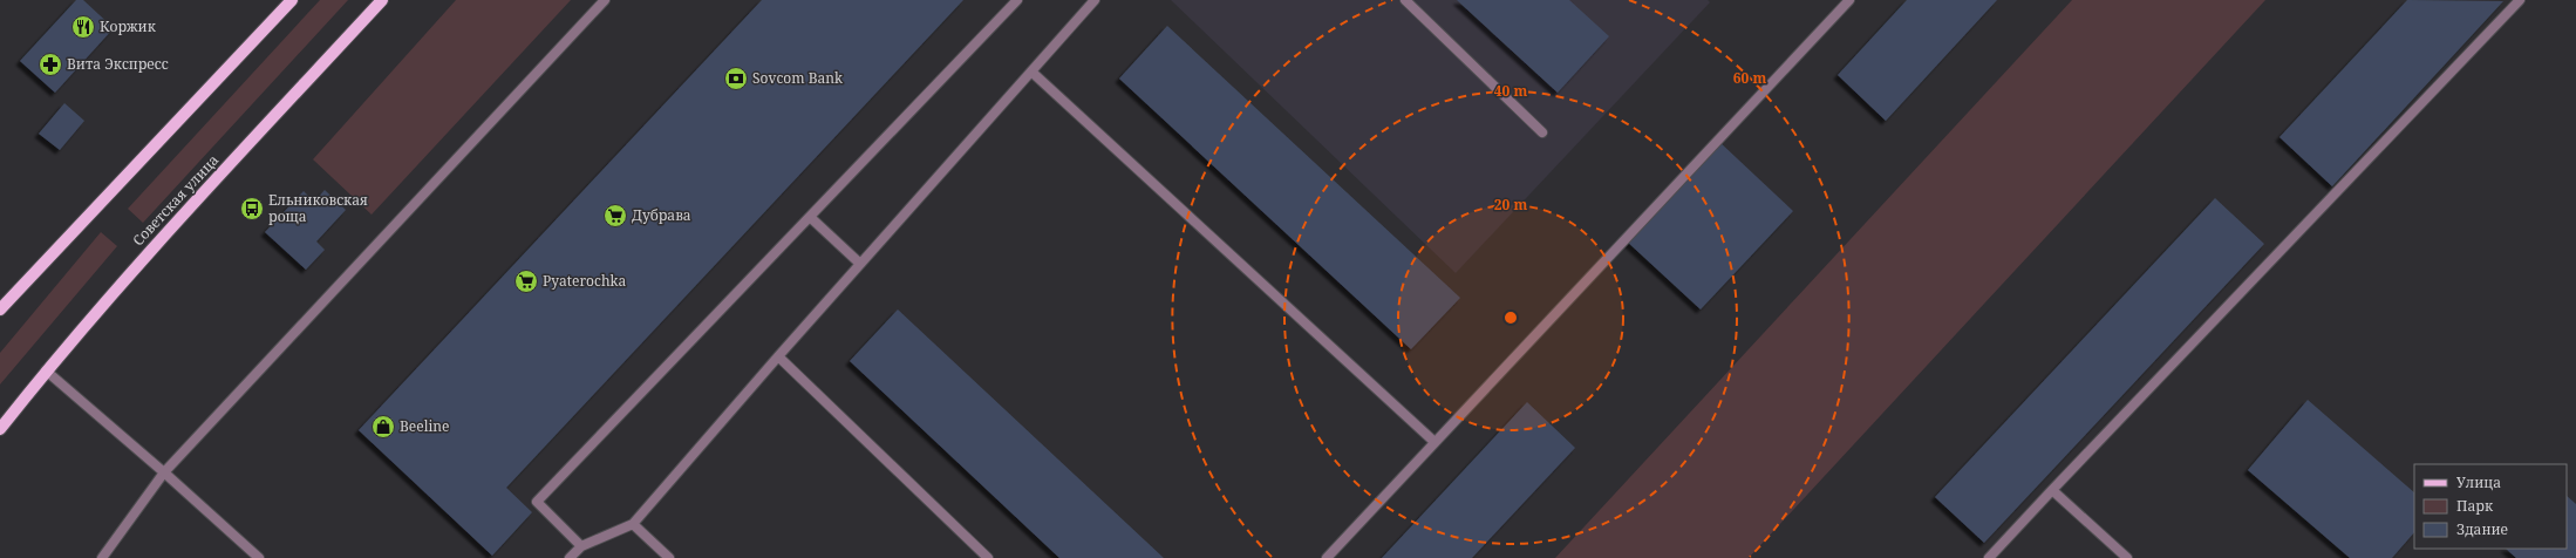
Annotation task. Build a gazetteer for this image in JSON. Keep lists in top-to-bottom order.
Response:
{
  "streets": {
    "main road": ["Советская улица"]
  },
  "places": {
    "restaurant": ["Коржик"],
    "pharmacy": ["Вита Экспресс"],
    "bank": ["Sovcom Bank"],
    "bus stop": ["Ельниковская роща"],
    "supermarket": ["Дубрава", "Pyaterochka"],
    "shop": ["Beeline"]
  },
  "legend": ["Улица", "Парк", "Здание"],
  "rings": ["60 m", "40 m", "20 m"]
}
